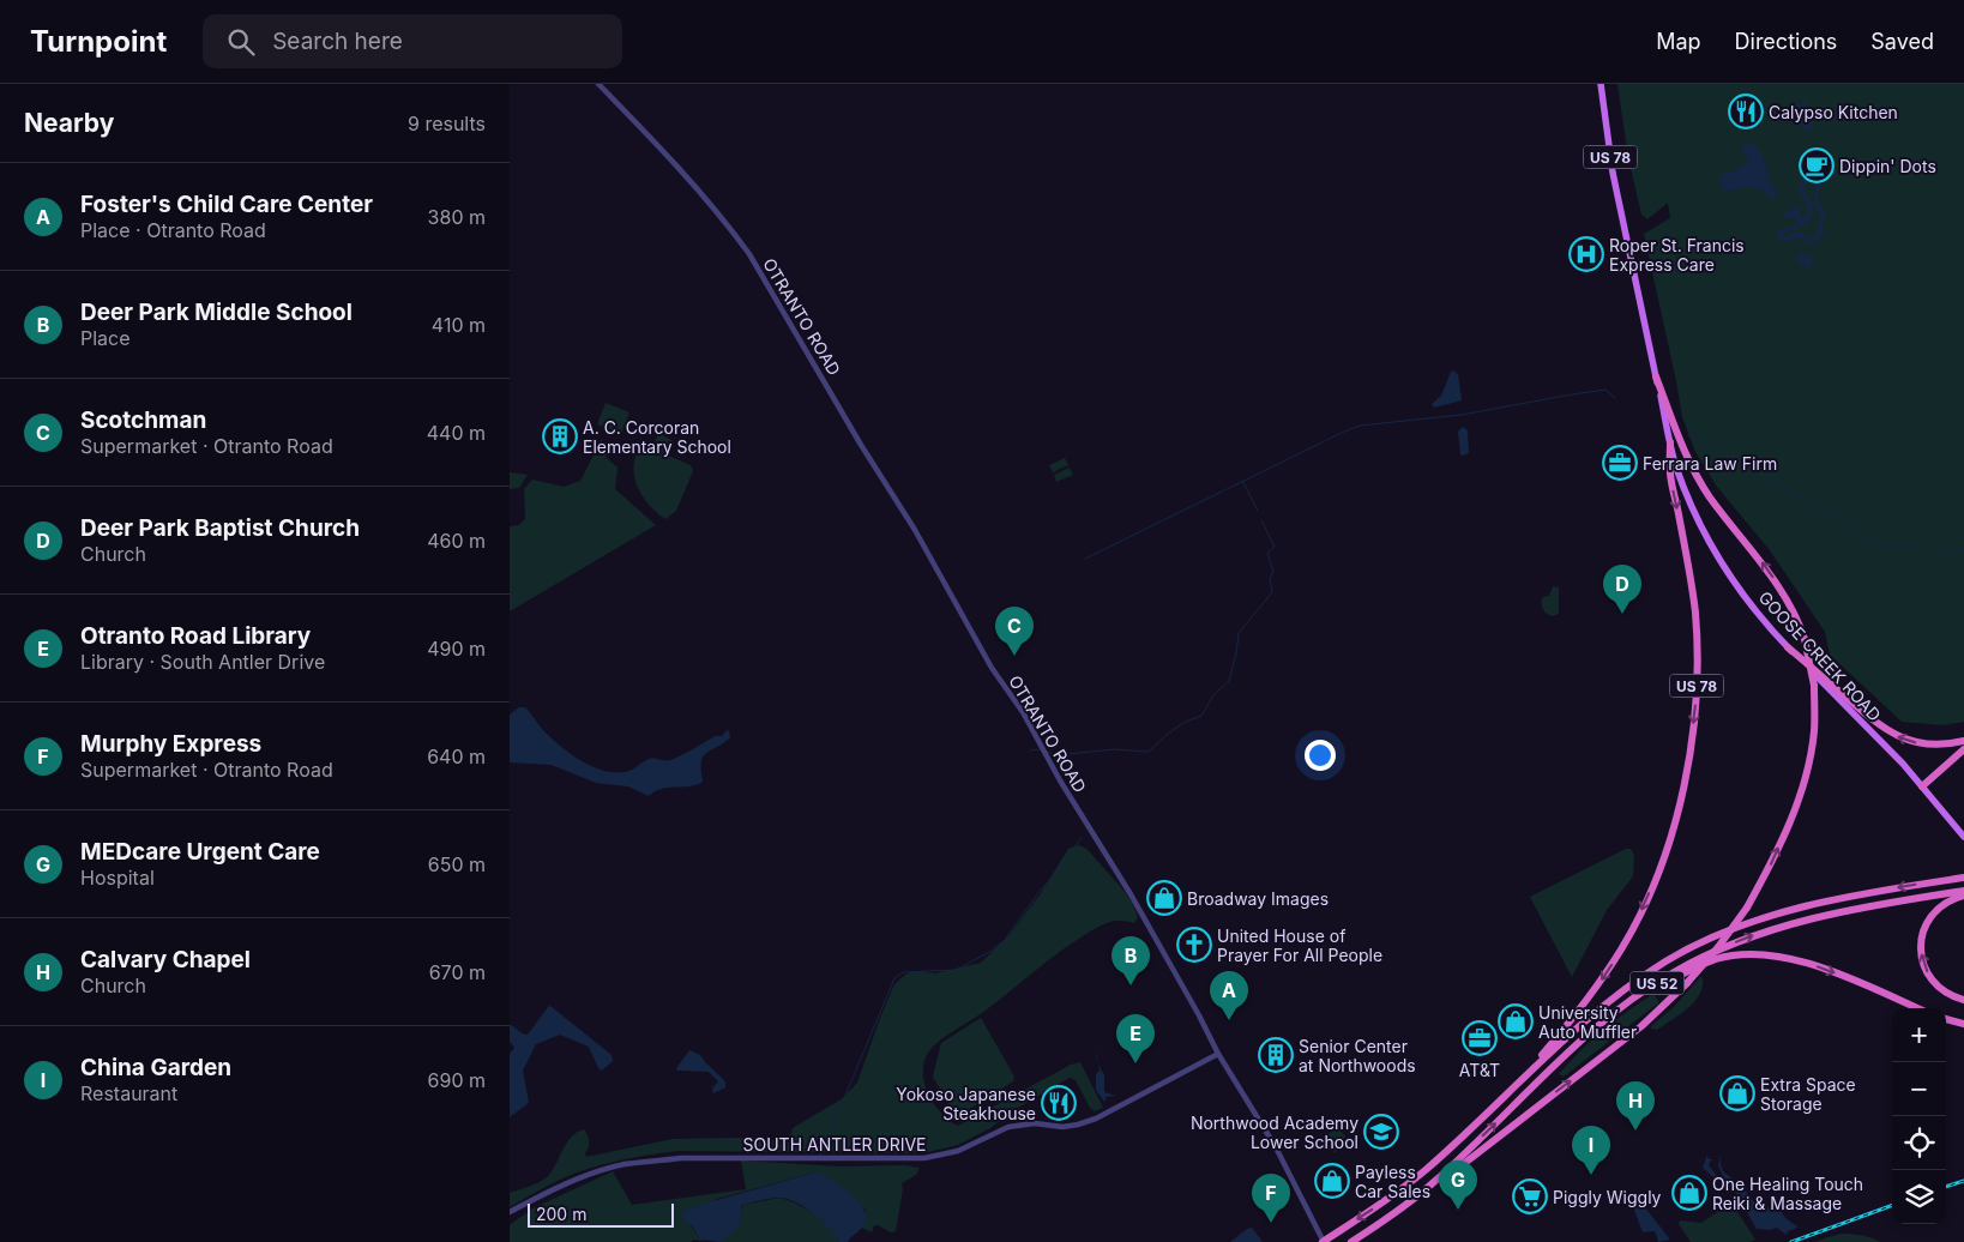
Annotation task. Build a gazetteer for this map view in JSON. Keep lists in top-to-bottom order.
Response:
{
  "streets": {
    "highway": ["US 78", "US 52"],
    "main road": ["GOOSE CREEK ROAD"],
    "street": ["OTRANTO ROAD", "SOUTH ANTLER DRIVE"]
  },
  "crossings": [
    ["US 78", "GOOSE CREEK ROAD"],
    ["US 78", "US 52"],
    ["OTRANTO ROAD", "US 52"],
    ["OTRANTO ROAD", "SOUTH ANTLER DRIVE"]
  ],
  "places": {
    "restaurant": ["Calypso Kitchen", "Yokoso Japanese Steakhouse"],
    "cafe": ["Dippin' Dots"],
    "hospital": ["Roper St. Francis Express Care"],
    "building": ["A. C. Corcoran Elementary School", "Senior Center at Northwoods"],
    "office": ["Ferrara Law Firm", "AT&T"],
    "shop": [
      "Broadway Images",
      "University Auto Muffler",
      "Extra Space Storage",
      "Payless Car Sales",
      "One Healing Touch Reiki & Massage"
    ],
    "church": ["United House of Prayer For All People"],
    "school or university": ["Northwood Academy Lower School"],
    "supermarket": ["Piggly Wiggly"]
  },
  "scale_bar": "200 m",
  "page": {
    "header": "Turnpoint",
    "search": "Search here",
    "nav": ["Map", "Directions", "Saved"],
    "heading": ["Nearby", "9 results"],
    "list": [
      {
        "mark": "A",
        "name": "Foster's Child Care Center",
        "note": "Place · Otranto Road",
        "value": "380 m"
      },
      {
        "mark": "B",
        "name": "Deer Park Middle School",
        "note": "Place",
        "value": "410 m"
      },
      {
        "mark": "C",
        "name": "Scotchman",
        "note": "Supermarket · Otranto Road",
        "value": "440 m"
      },
      {
        "mark": "D",
        "name": "Deer Park Baptist Church",
        "note": "Church",
        "value": "460 m"
      },
      {
        "mark": "E",
        "name": "Otranto Road Library",
        "note": "Library · South Antler Drive",
        "value": "490 m"
      },
      {
        "mark": "F",
        "name": "Murphy Express",
        "note": "Supermarket · Otranto Road",
        "value": "640 m"
      },
      {
        "mark": "G",
        "name": "MEDcare Urgent Care",
        "note": "Hospital",
        "value": "650 m"
      },
      {
        "mark": "H",
        "name": "Calvary Chapel",
        "note": "Church",
        "value": "670 m"
      },
      {
        "mark": "I",
        "name": "China Garden",
        "note": "Restaurant",
        "value": "690 m"
      }
    ],
    "pins": [
      "D",
      "C",
      "B",
      "A",
      "E",
      "H",
      "I",
      "G",
      "F"
    ],
    "map_buttons": ["+", "−"],
    "scale": "200 m"
  }
}
